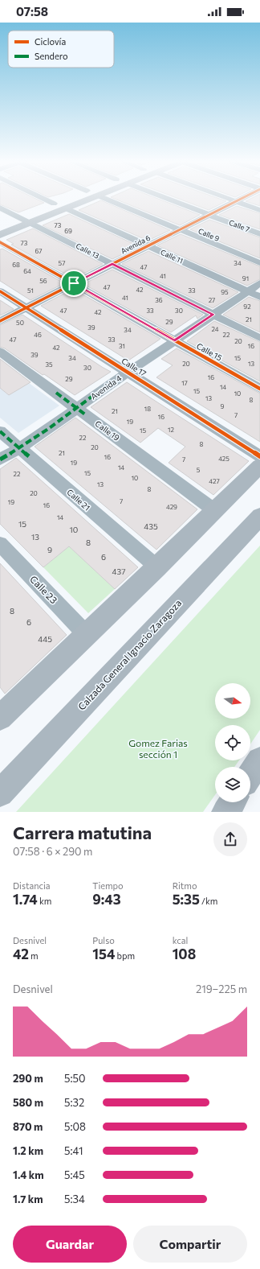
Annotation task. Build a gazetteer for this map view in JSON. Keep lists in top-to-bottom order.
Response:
{
  "streets": {
    "main road": ["Calzada General Ignacio Zaragoza"],
    "street": [
      "Calle 7",
      "Calle 9",
      "Avenida 6",
      "Calle 13",
      "Calle 11",
      "Calle 15",
      "Calle 17",
      "Avenida 4",
      "Calle 19",
      "Calle 21",
      "Calle 23"
    ]
  },
  "crossings": [
    ["Calle 7", "Avenida 6"],
    ["Calle 9", "Avenida 6"],
    ["Avenida 6", "Calle 13"],
    ["Avenida 6", "Calle 11"],
    ["Avenida 6", "Calle 15"],
    ["Avenida 6", "Calle 17"],
    ["Calle 13", "Avenida 4"],
    ["Calle 11", "Avenida 4"],
    ["Calle 15", "Avenida 4"],
    ["Calle 17", "Avenida 4"],
    ["Avenida 4", "Calle 19"],
    ["Avenida 4", "Calle 21"]
  ],
  "parks": ["Gomez Farias sección 1"],
  "house_numbers": [
    "73",
    "69",
    "73",
    "67",
    "57",
    "34",
    "68",
    "47",
    "64",
    "41",
    "91",
    "56",
    "47",
    "42",
    "51",
    "33",
    "95",
    "41",
    "36",
    "27",
    "92",
    "47",
    "33",
    "30",
    "42",
    "21",
    "29",
    "50",
    "39",
    "24",
    "34",
    "46",
    "22",
    "47",
    "33",
    "20",
    "31",
    "16",
    "42",
    "39",
    "34",
    "15",
    "20",
    "13",
    "35",
    "30",
    "16",
    "29",
    "17",
    "14",
    "15",
    "10",
    "13",
    "8",
    "9",
    "18",
    "21",
    "7",
    "16",
    "19",
    "12",
    "15",
    "22",
    "8",
    "20",
    "21",
    "16",
    "425",
    "7",
    "19",
    "14",
    "5",
    "15",
    "22",
    "10",
    "427",
    "13",
    "8",
    "20",
    "7",
    "19",
    "16",
    "429",
    "14",
    "15",
    "435",
    "10",
    "13",
    "8",
    "9",
    "6",
    "437",
    "8",
    "6",
    "445"
  ],
  "legend": ["Ciclovía", "Sendero"],
  "north": "right",
  "page": {
    "status": "07:58",
    "heading": ["Carrera matutina", "07:58 · 6 × 290 m"],
    "stats": [
      ["Distancia", "1.74 km"],
      ["Tiempo", "9:43"],
      ["Ritmo", "5:35 /km"],
      ["Desnivel", "42 m"],
      ["Pulso", "154 bpm"],
      ["kcal", "108"]
    ],
    "chart": ["Desnivel", "219–225 m"],
    "list": [
      {
        "name": "290 m",
        "note": "5:50"
      },
      {
        "name": "580 m",
        "note": "5:32"
      },
      {
        "name": "870 m",
        "note": "5:08"
      },
      {
        "name": "1.2 km",
        "note": "5:41"
      },
      {
        "name": "1.4 km",
        "note": "5:45"
      },
      {
        "name": "1.7 km",
        "note": "5:34"
      }
    ],
    "buttons": ["Guardar", "Compartir"]
  }
}
